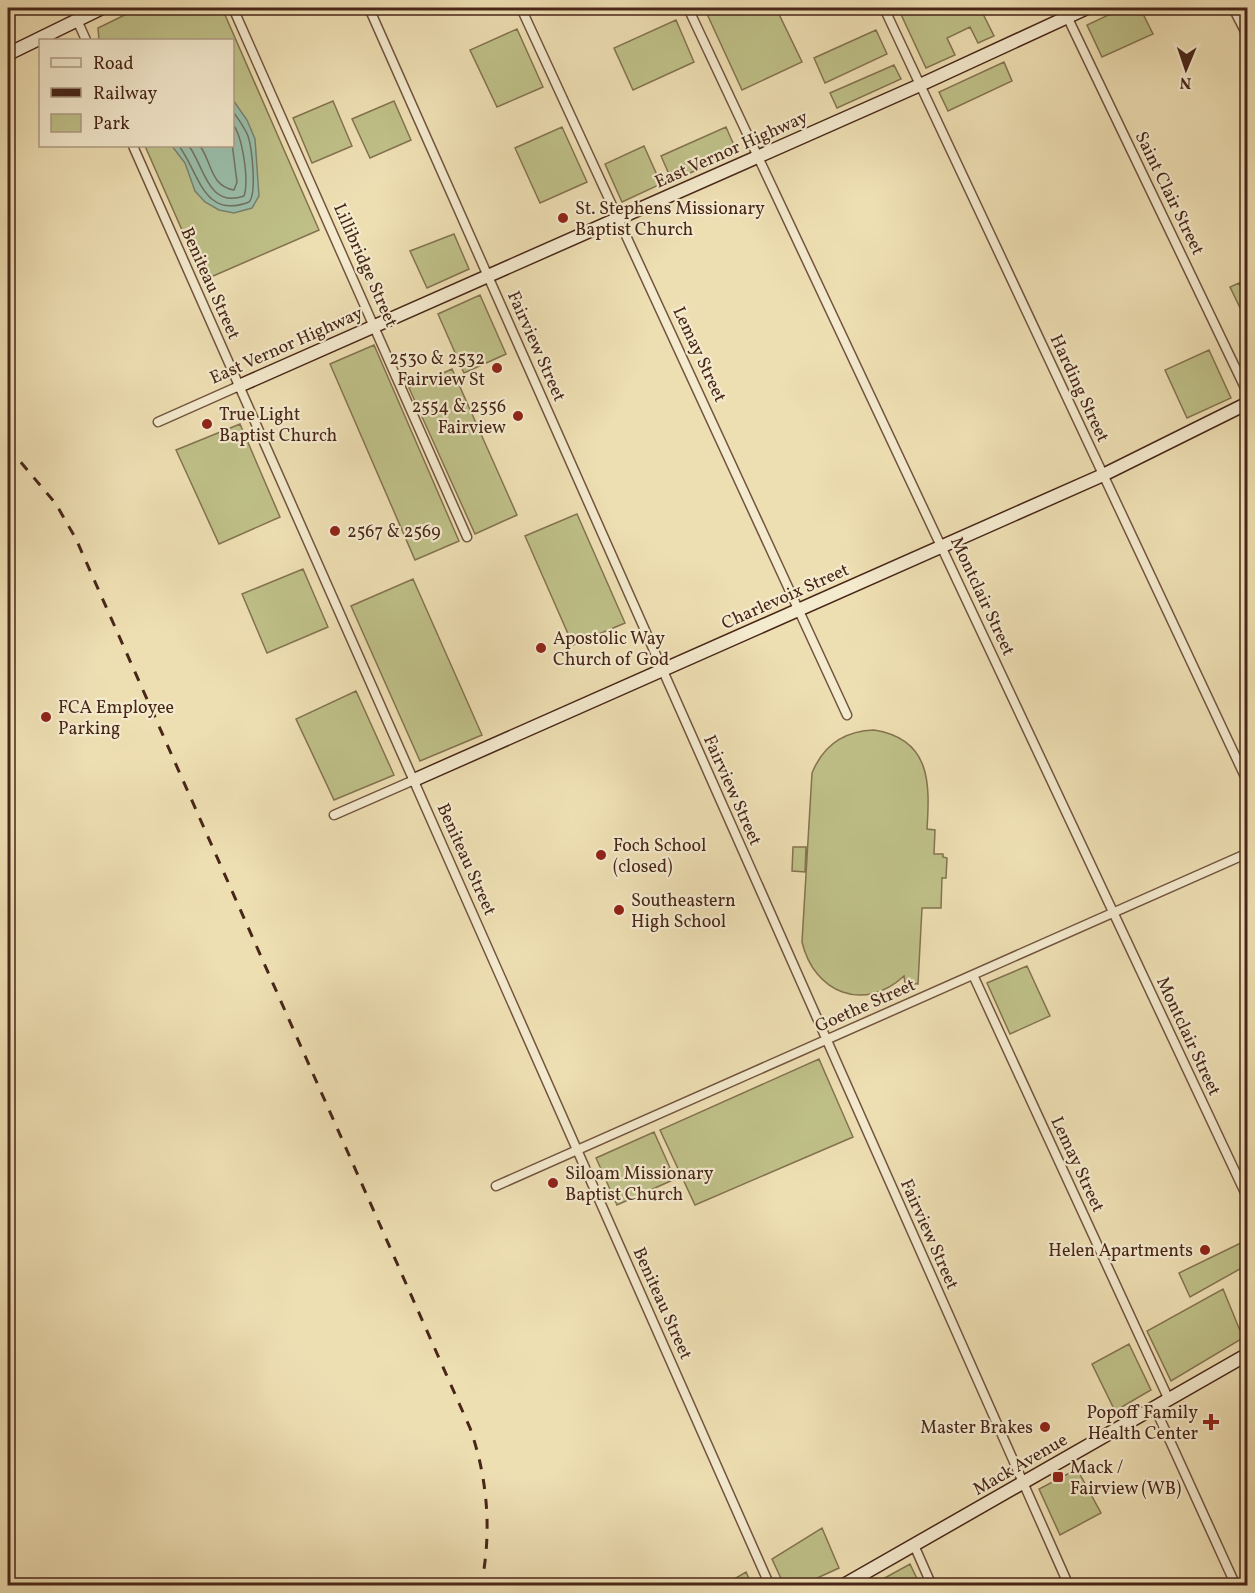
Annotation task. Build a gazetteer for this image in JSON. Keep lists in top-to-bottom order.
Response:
{
  "streets": {
    "street": [
      "East Vernor Highway",
      "Saint Clair Street",
      "Lillibridge Street",
      "Beniteau Street",
      "Fairview Street",
      "Lemay Street",
      "Harding Street",
      "Charlevoix Street",
      "Montclair Street",
      "Goethe Street",
      "Mack Avenue"
    ]
  },
  "crossings": [
    ["East Vernor Highway", "Saint Clair Street"],
    ["East Vernor Highway", "Lillibridge Street"],
    ["East Vernor Highway", "Beniteau Street"],
    ["East Vernor Highway", "Fairview Street"],
    ["East Vernor Highway", "Lemay Street"],
    ["East Vernor Highway", "Harding Street"],
    ["East Vernor Highway", "Montclair Street"],
    ["Beniteau Street", "Charlevoix Street"],
    ["Beniteau Street", "Goethe Street"],
    ["Fairview Street", "Charlevoix Street"],
    ["Fairview Street", "Goethe Street"],
    ["Fairview Street", "Mack Avenue"],
    ["Lemay Street", "Charlevoix Street"],
    ["Lemay Street", "Goethe Street"],
    ["Lemay Street", "Mack Avenue"],
    ["Harding Street", "Charlevoix Street"],
    ["Charlevoix Street", "Montclair Street"],
    ["Montclair Street", "Goethe Street"]
  ],
  "places": {
    "other": [
      "St. Stephens Missionary Baptist Church",
      "2530 & 2532 Fairview St",
      "2554 & 2556 Fairview",
      "True Light Baptist Church",
      "2567 & 2569",
      "Apostolic Way Church of God",
      "FCA Employee Parking",
      "Foch School (closed)",
      "Southeastern High School",
      "Siloam Missionary Baptist Church",
      "Helen Apartments",
      "Master Brakes"
    ],
    "health": ["Popoff Family Health Center"],
    "transit": ["Mack / Fairview (WB)"]
  },
  "legend": ["Road", "Railway", "Park"],
  "north": "bottom"
}
